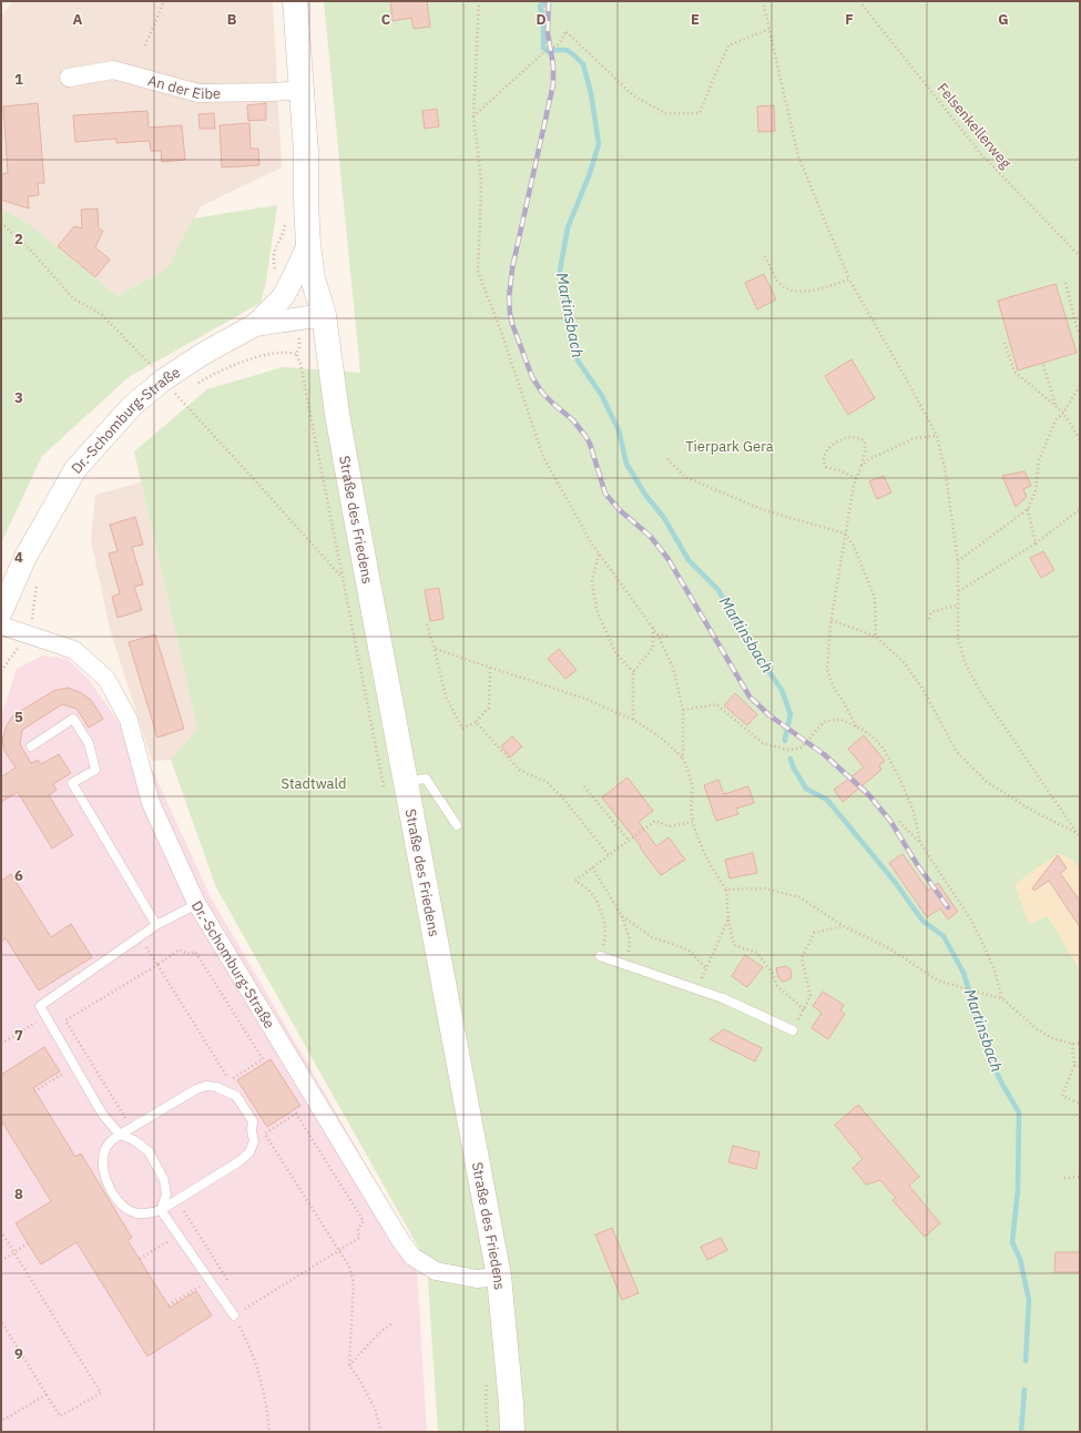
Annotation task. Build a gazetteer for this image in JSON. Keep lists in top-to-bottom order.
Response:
{
  "streets": {
    "main road": ["Straße des Friedens"],
    "street": ["An der Eibe", "Dr.-Schomburg-Straße"],
    "path": ["Felsenkellerweg"]
  },
  "crossings": [
    ["An der Eibe", "Straße des Friedens"],
    ["Dr.-Schomburg-Straße", "Straße des Friedens"]
  ],
  "water": ["Martinsbach"],
  "parks": ["Tierpark Gera", "Stadtwald"],
  "grid": {
    "columns": [
      "A",
      "B",
      "C",
      "D",
      "E",
      "F",
      "G"
    ],
    "rows": [
      "1",
      "2",
      "3",
      "4",
      "5",
      "6",
      "7",
      "8",
      "9"
    ]
  }
}
